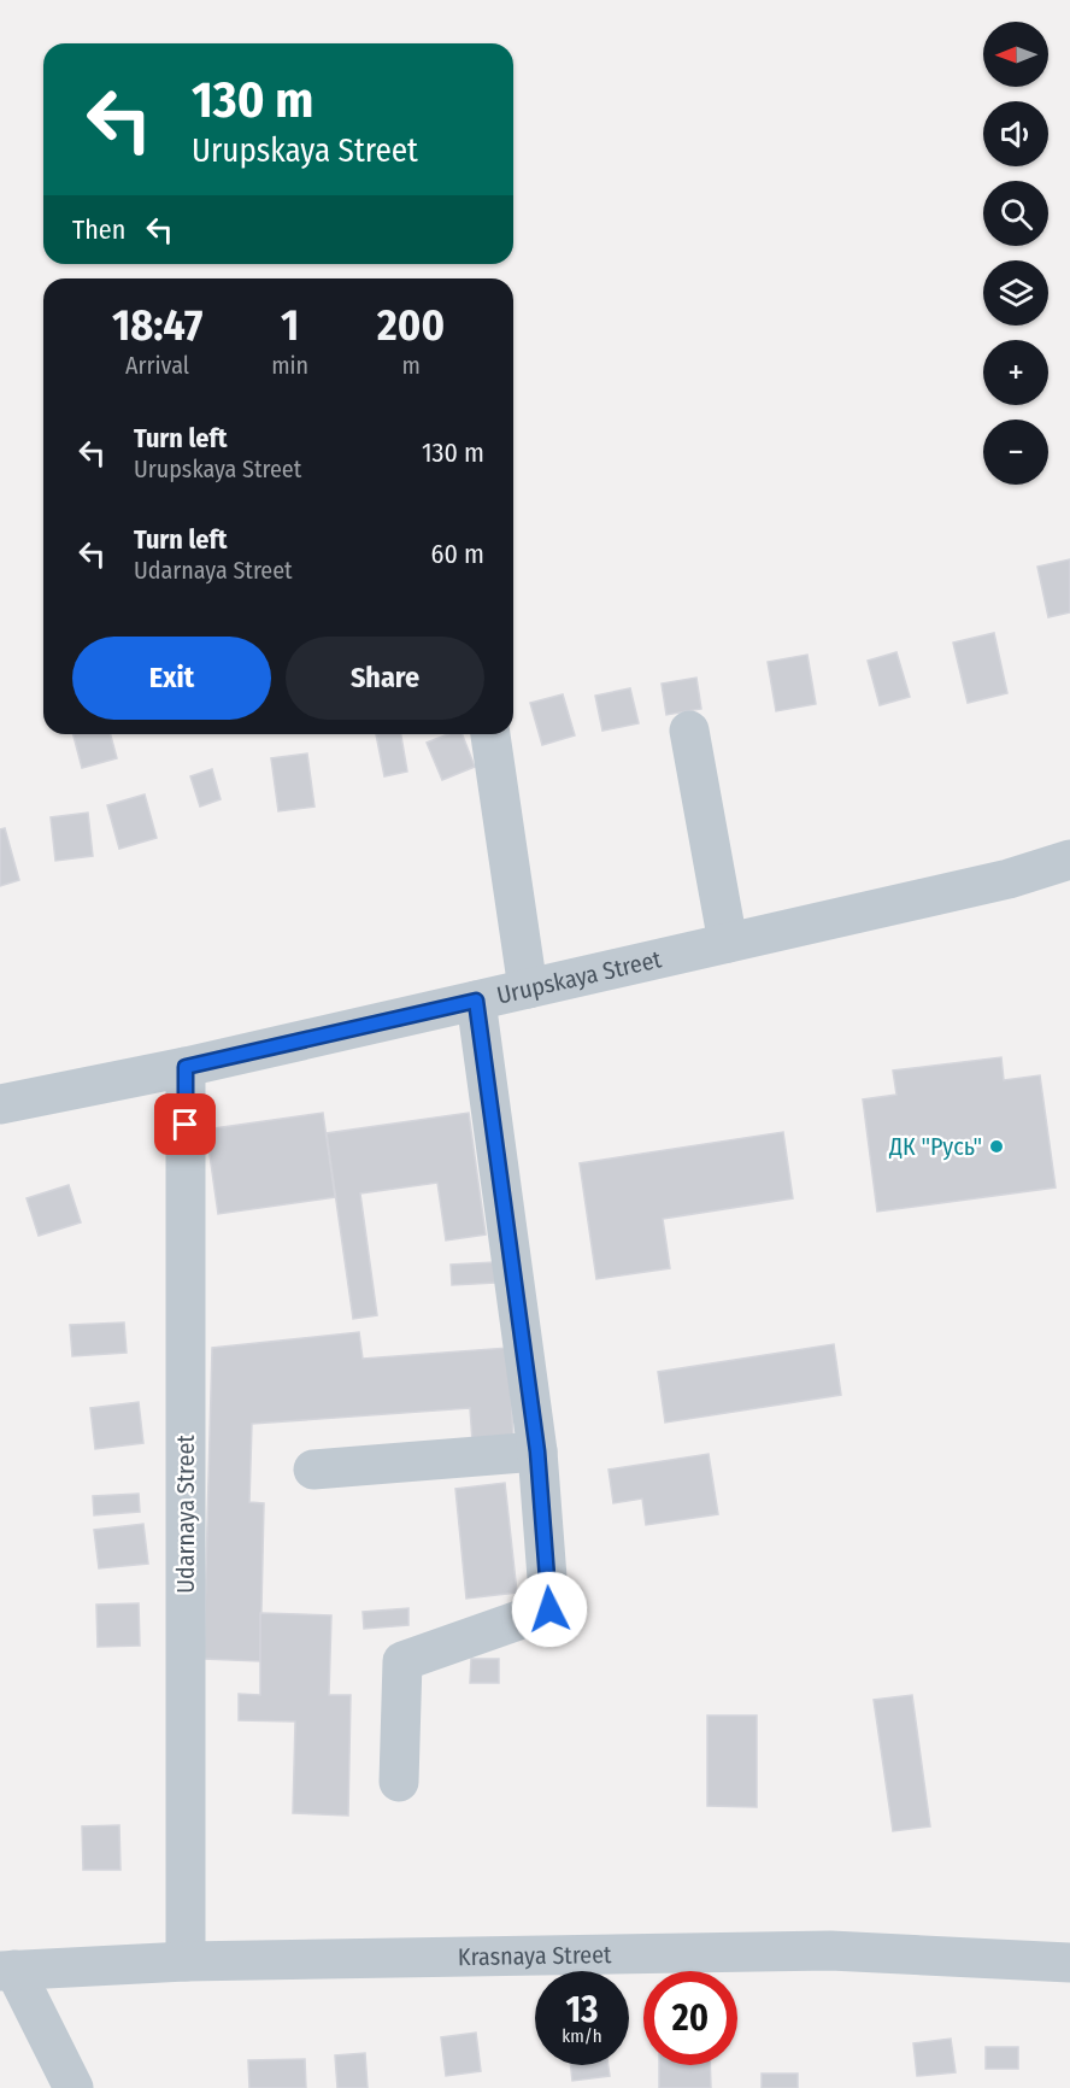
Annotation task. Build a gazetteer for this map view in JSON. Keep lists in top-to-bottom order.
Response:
{
  "streets": {
    "street": ["Urupskaya Street", "Udarnaya Street", "Krasnaya Street"]
  },
  "crossings": [
    ["Urupskaya Street", "Udarnaya Street"],
    ["Udarnaya Street", "Krasnaya Street"]
  ],
  "places": ["ДК \"Русь\""],
  "north": "left",
  "page": {
    "map_buttons": ["+", "−"],
    "turn": ["130 m", "Urupskaya Street"],
    "then": "Then",
    "eta": [
      "18:47",
      "Arrival",
      "1",
      "min",
      "200",
      "m"
    ],
    "list": [
      {
        "name": "Turn left",
        "note": "Urupskaya Street",
        "value": "130 m"
      },
      {
        "name": "Turn left",
        "note": "Udarnaya Street",
        "value": "60 m"
      }
    ],
    "buttons": ["Exit", "Share"],
    "speed": "13 km/h",
    "limit": "20"
  }
}
